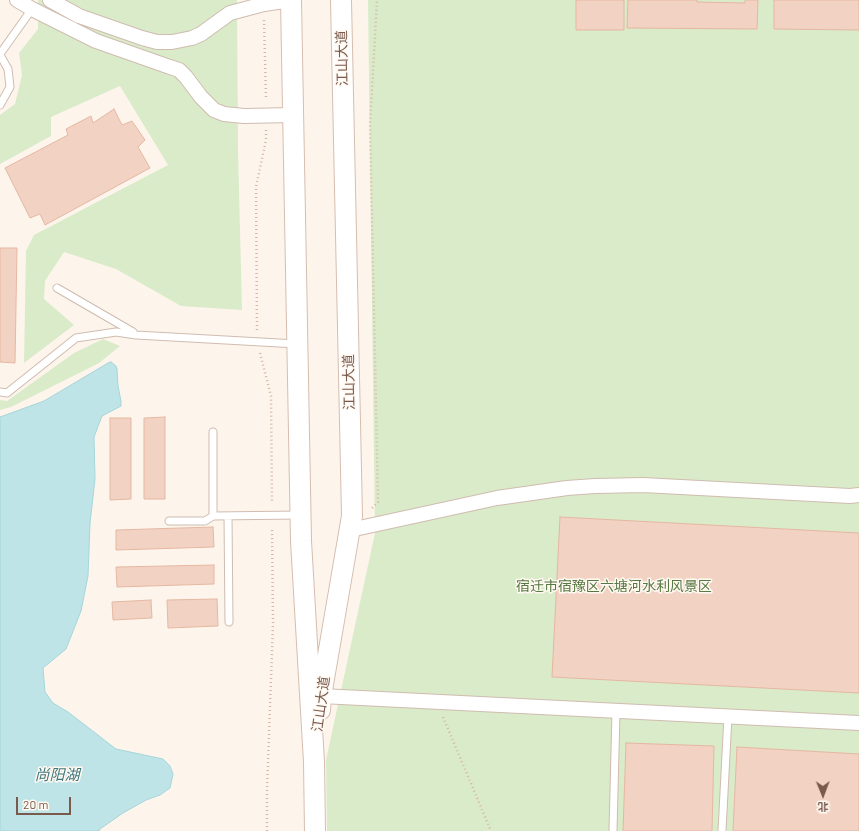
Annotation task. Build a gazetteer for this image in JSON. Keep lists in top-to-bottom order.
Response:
{
  "streets": {
    "main road": ["江山大道"]
  },
  "water": ["尚阳湖"],
  "parks": ["宿迁市宿豫区六塘河水利风景区"],
  "scale_bar": "20 m",
  "north": "bottom"
}
